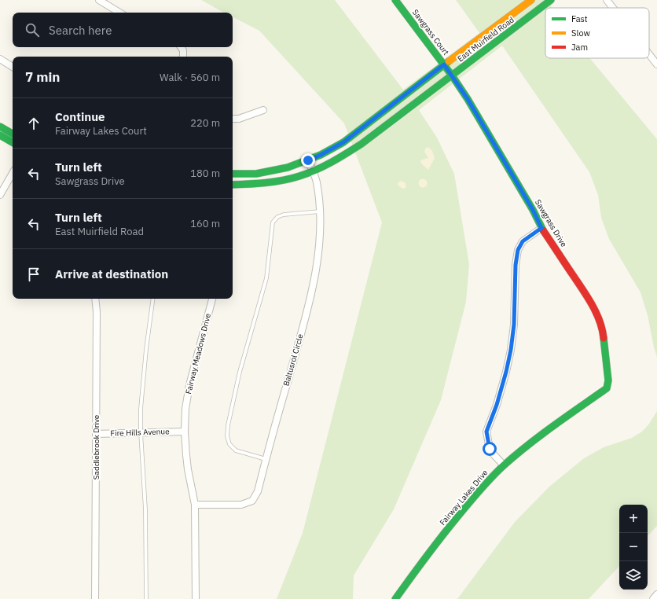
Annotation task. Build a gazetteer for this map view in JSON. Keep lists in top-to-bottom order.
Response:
{
  "streets": {
    "street": [
      "Sawgrass Court",
      "East Muirfield Road",
      "Sawgrass Drive",
      "Fairway Meadows Drive",
      "Baltusrol Circle",
      "Fire Hills Avenue",
      "Saddlebrook Drive",
      "Fairway Lakes Drive"
    ]
  },
  "crossings": [
    ["Sawgrass Court", "East Muirfield Road"],
    ["Sawgrass Court", "Sawgrass Drive"],
    ["East Muirfield Road", "Sawgrass Drive"],
    ["East Muirfield Road", "Baltusrol Circle"],
    ["Sawgrass Drive", "Fairway Lakes Drive"],
    ["Fairway Meadows Drive", "Baltusrol Circle"],
    ["Fairway Meadows Drive", "Fire Hills Avenue"],
    ["Fire Hills Avenue", "Saddlebrook Drive"]
  ],
  "legend": ["Fast", "Slow", "Jam"],
  "page": {
    "search": "Search here",
    "heading": ["7 min", "Walk · 560 m"],
    "list": [
      ["Continue", "Fairway Lakes Court", "220 m"],
      ["Turn left", "Sawgrass Drive", "180 m"],
      ["Turn left", "East Muirfield Road", "160 m"],
      "Arrive at destination"
    ],
    "map_buttons": ["+", "−"]
  }
}
